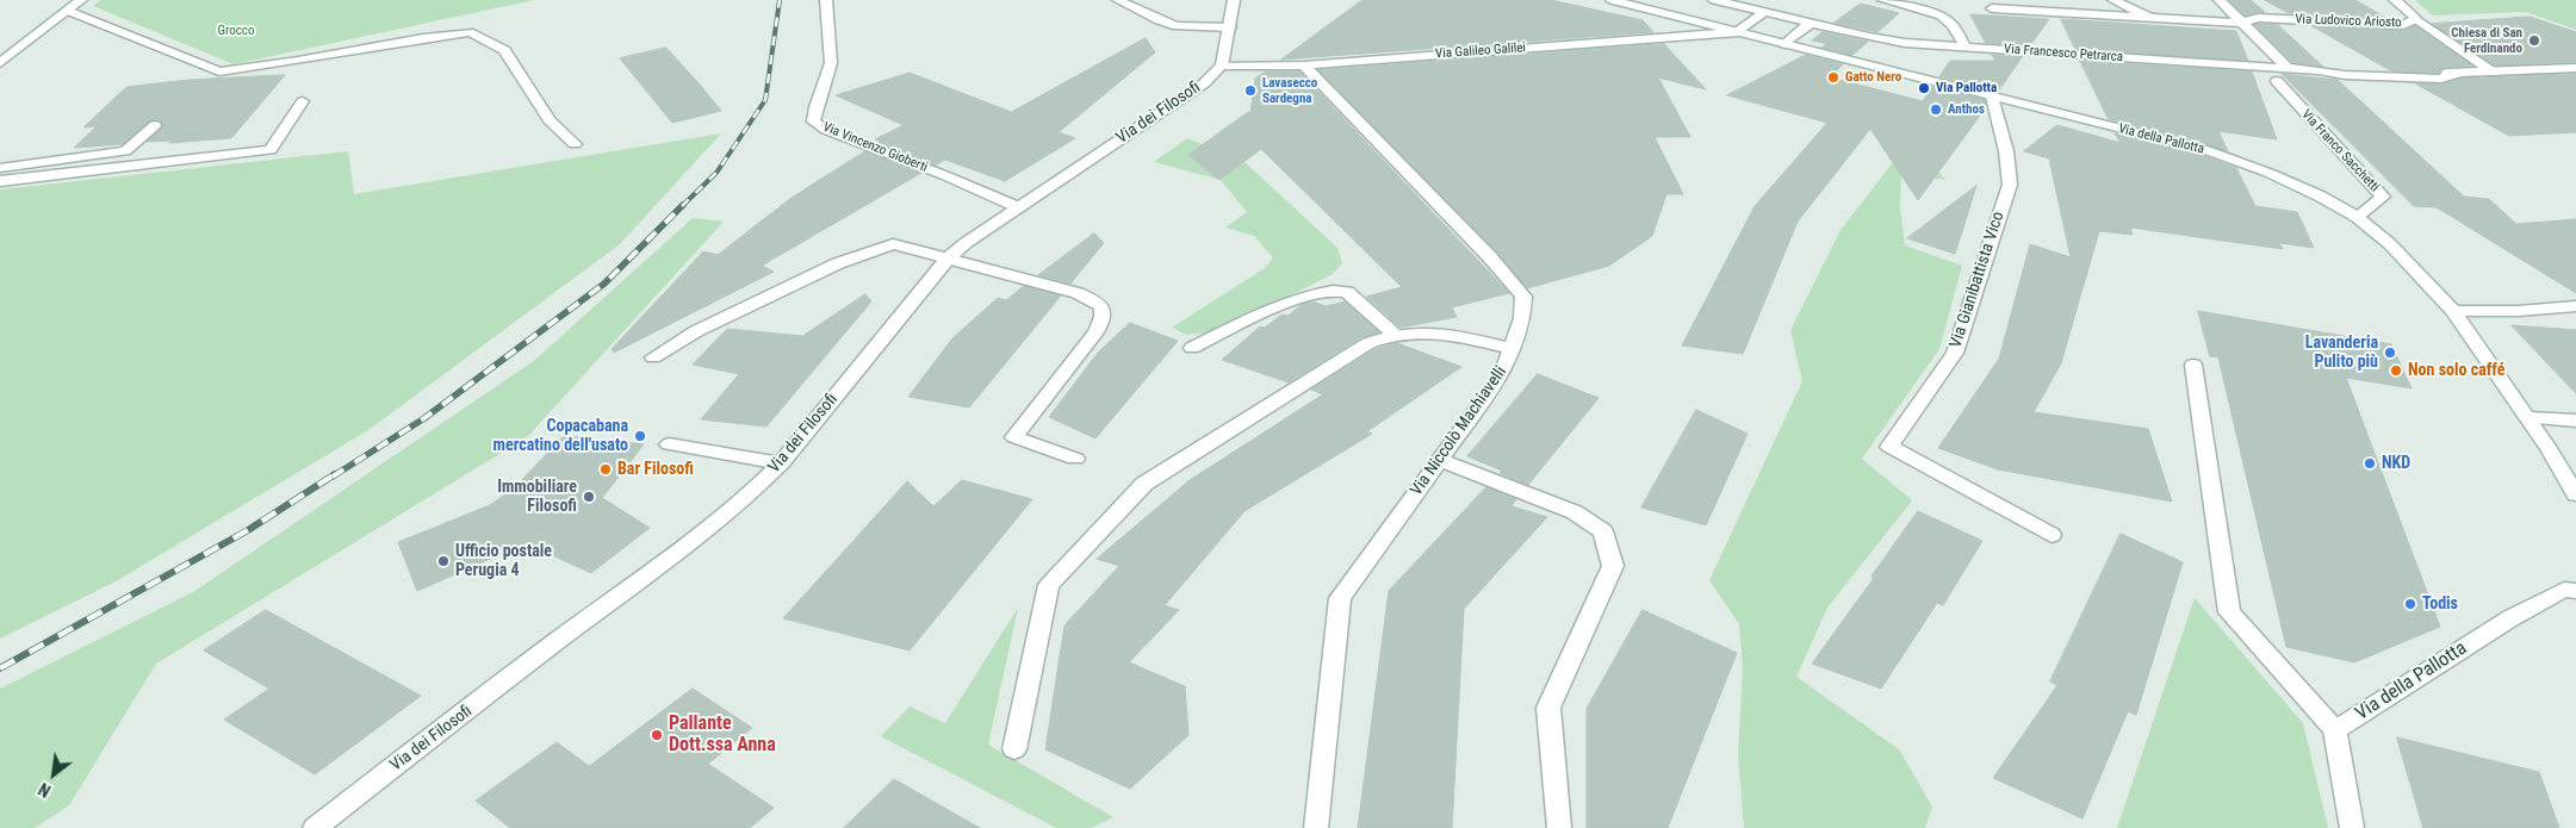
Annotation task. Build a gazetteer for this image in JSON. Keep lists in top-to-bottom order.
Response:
{
  "streets": {
    "street": [
      "Via Ludovico Ariosto",
      "Via Galileo Galilei",
      "Via Francesco Petrarca",
      "Via dei Filosofi",
      "Via della Pallotta",
      "Via Vincenzo Gioberti",
      "Via Franco Sacchetti",
      "Via Gianibattista Vico",
      "Via Niccolò Machiavelli"
    ]
  },
  "crossings": [
    ["Via Galileo Galilei", "Via dei Filosofi"],
    ["Via Galileo Galilei", "Via della Pallotta"],
    ["Via Galileo Galilei", "Via Niccolò Machiavelli"],
    ["Via dei Filosofi", "Via Vincenzo Gioberti"],
    ["Via della Pallotta", "Via Franco Sacchetti"],
    ["Via della Pallotta", "Via Gianibattista Vico"]
  ],
  "parks": ["Grocco"],
  "places": [
    "Chiesa di San Ferdinando",
    "Gatto Nero",
    "Via Pallotta",
    "Lavasecco Sardegna",
    "Anthos",
    "Lavanderia Pulito più",
    "Non solo caffé",
    "Copacabana mercatino dell'usato",
    "NKD",
    "Bar Filosofi",
    "Immobiliare Filosofi",
    "Ufficio postale Perugia 4",
    "Todis",
    "Pallante Dott.ssa Anna"
  ],
  "north": "bottom left"
}
